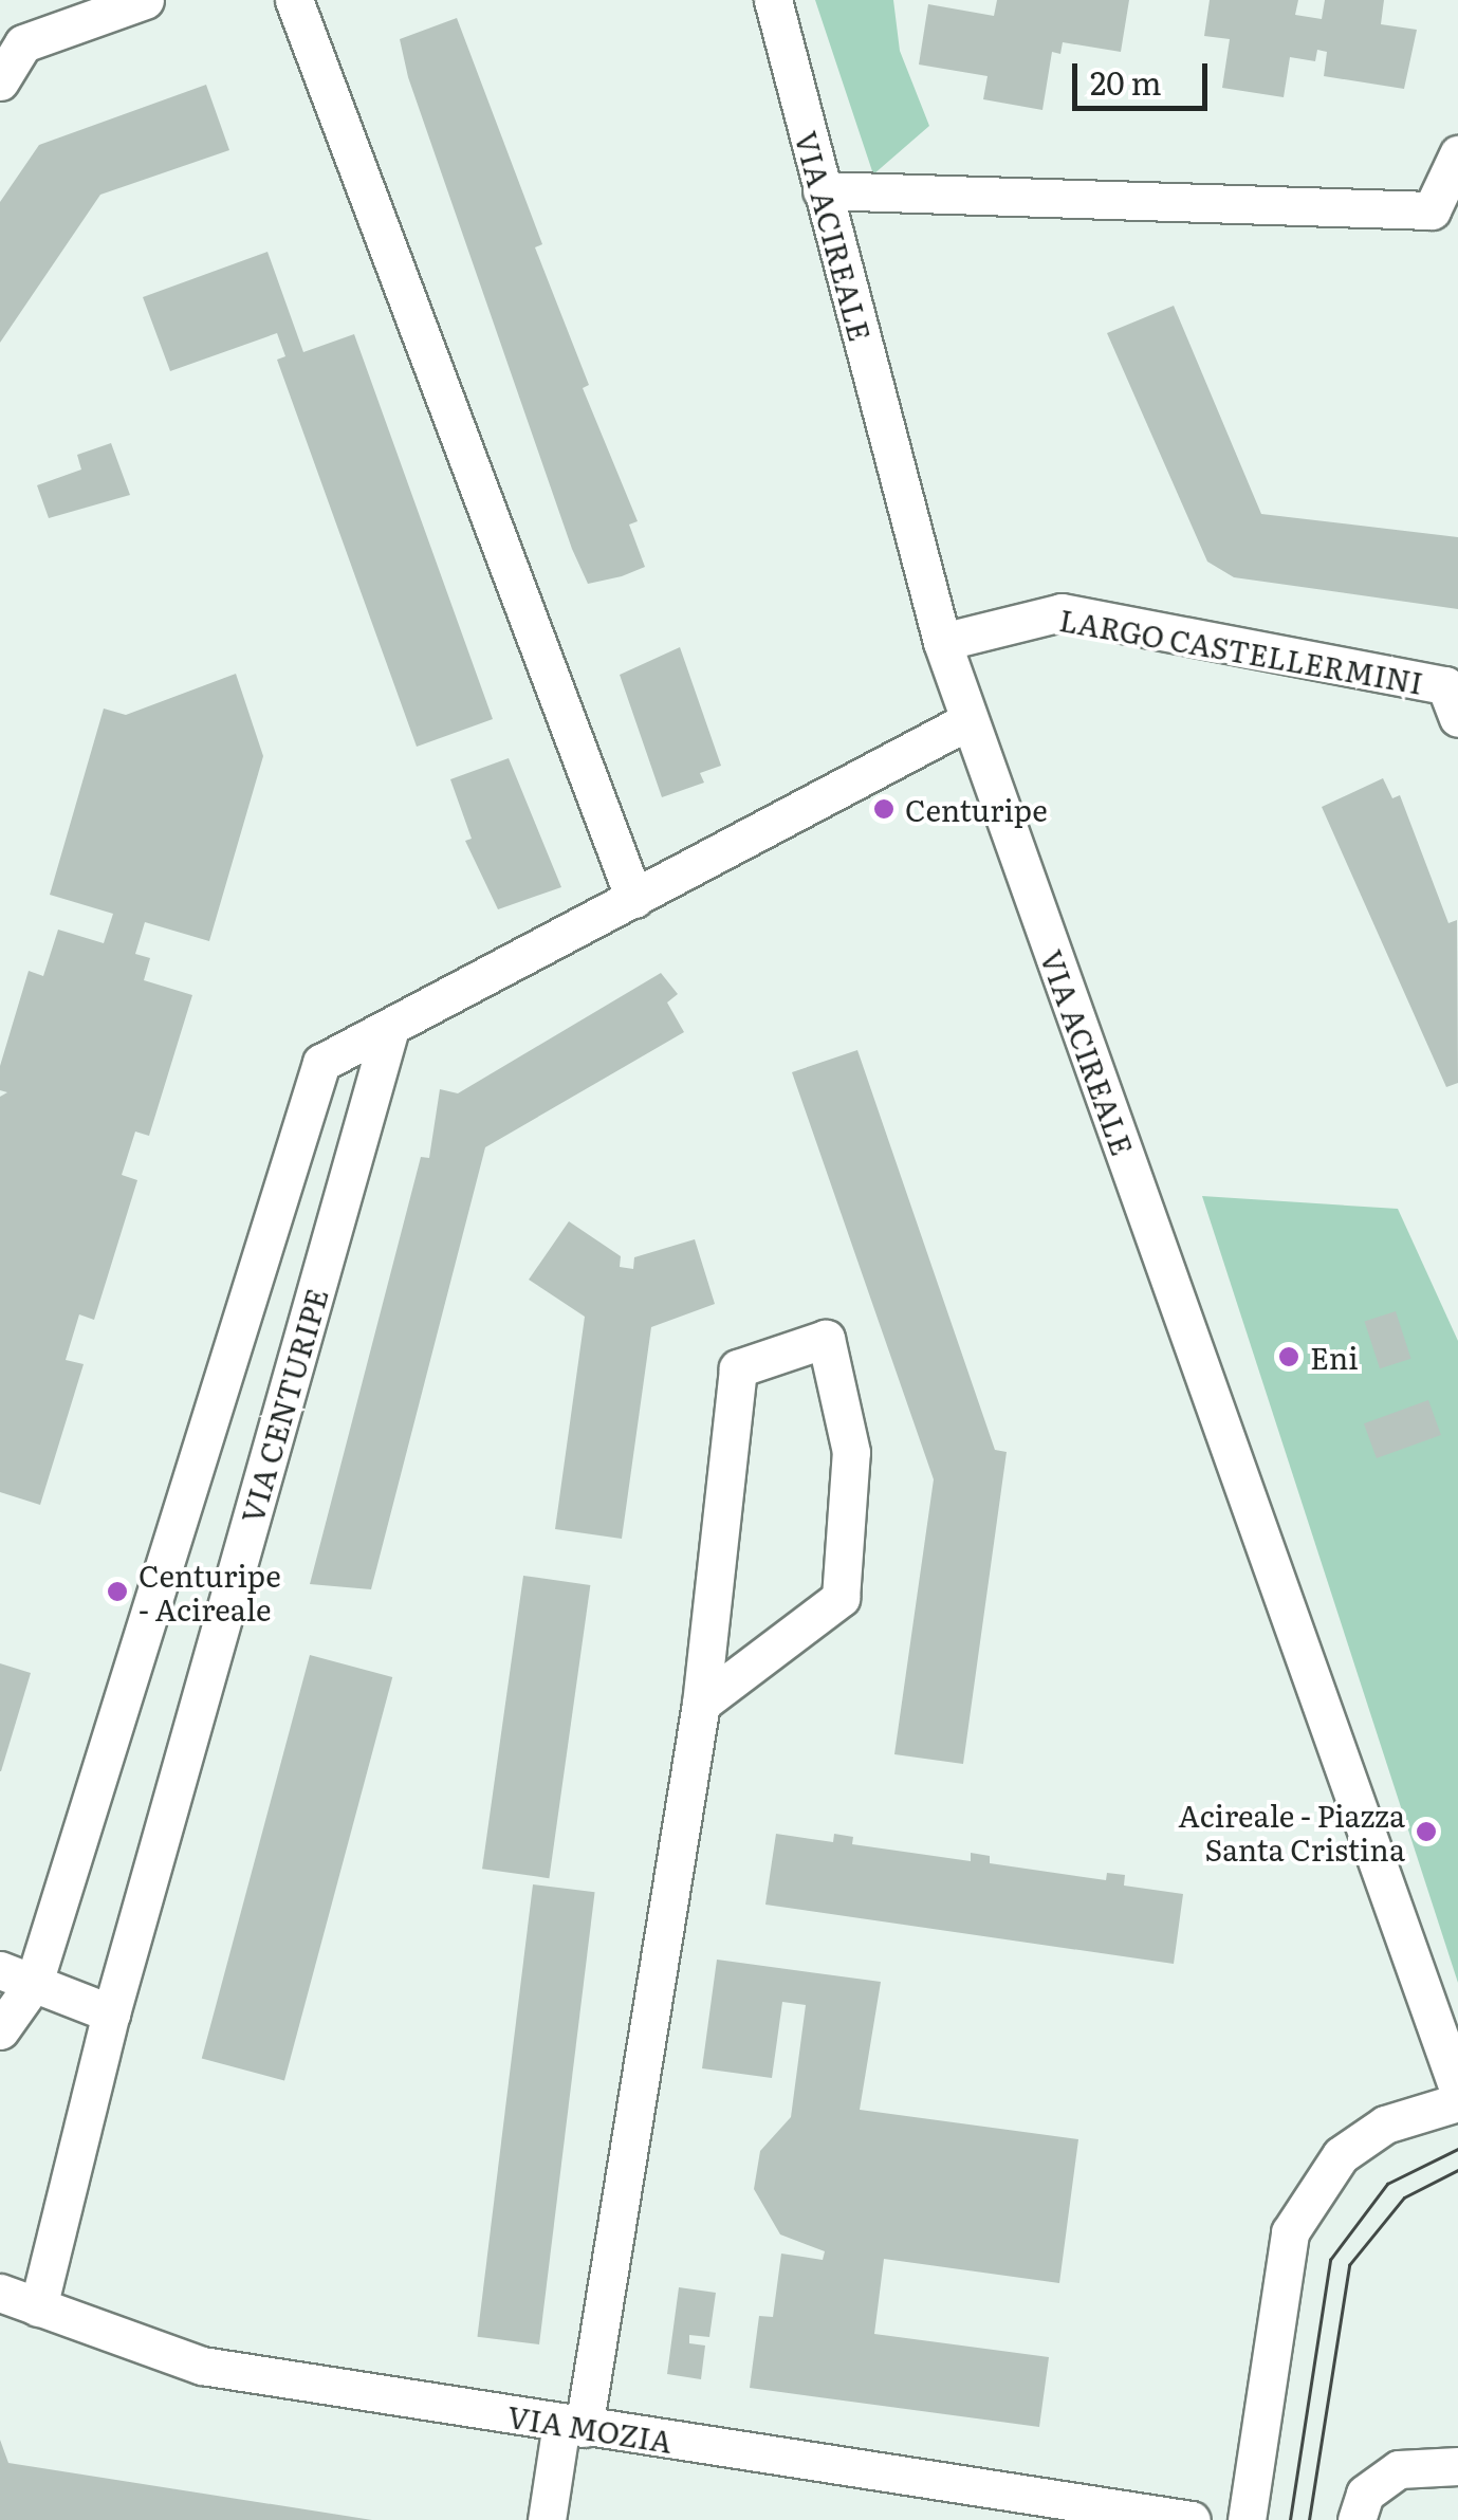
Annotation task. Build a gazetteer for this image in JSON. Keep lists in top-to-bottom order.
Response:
{
  "streets": {
    "street": [
      "VIA ACIREALE",
      "LARGO CASTELLERMINI",
      "VIA CENTURIPE",
      "VIA MOZIA"
    ]
  },
  "crossings": [
    ["VIA ACIREALE", "LARGO CASTELLERMINI"],
    ["VIA CENTURIPE", "VIA MOZIA"]
  ],
  "places": [
    "Centuripe",
    "Eni",
    "Centuripe - Acireale",
    "Acireale - Piazza Santa Cristina"
  ],
  "scale_bar": "20 m"
}
